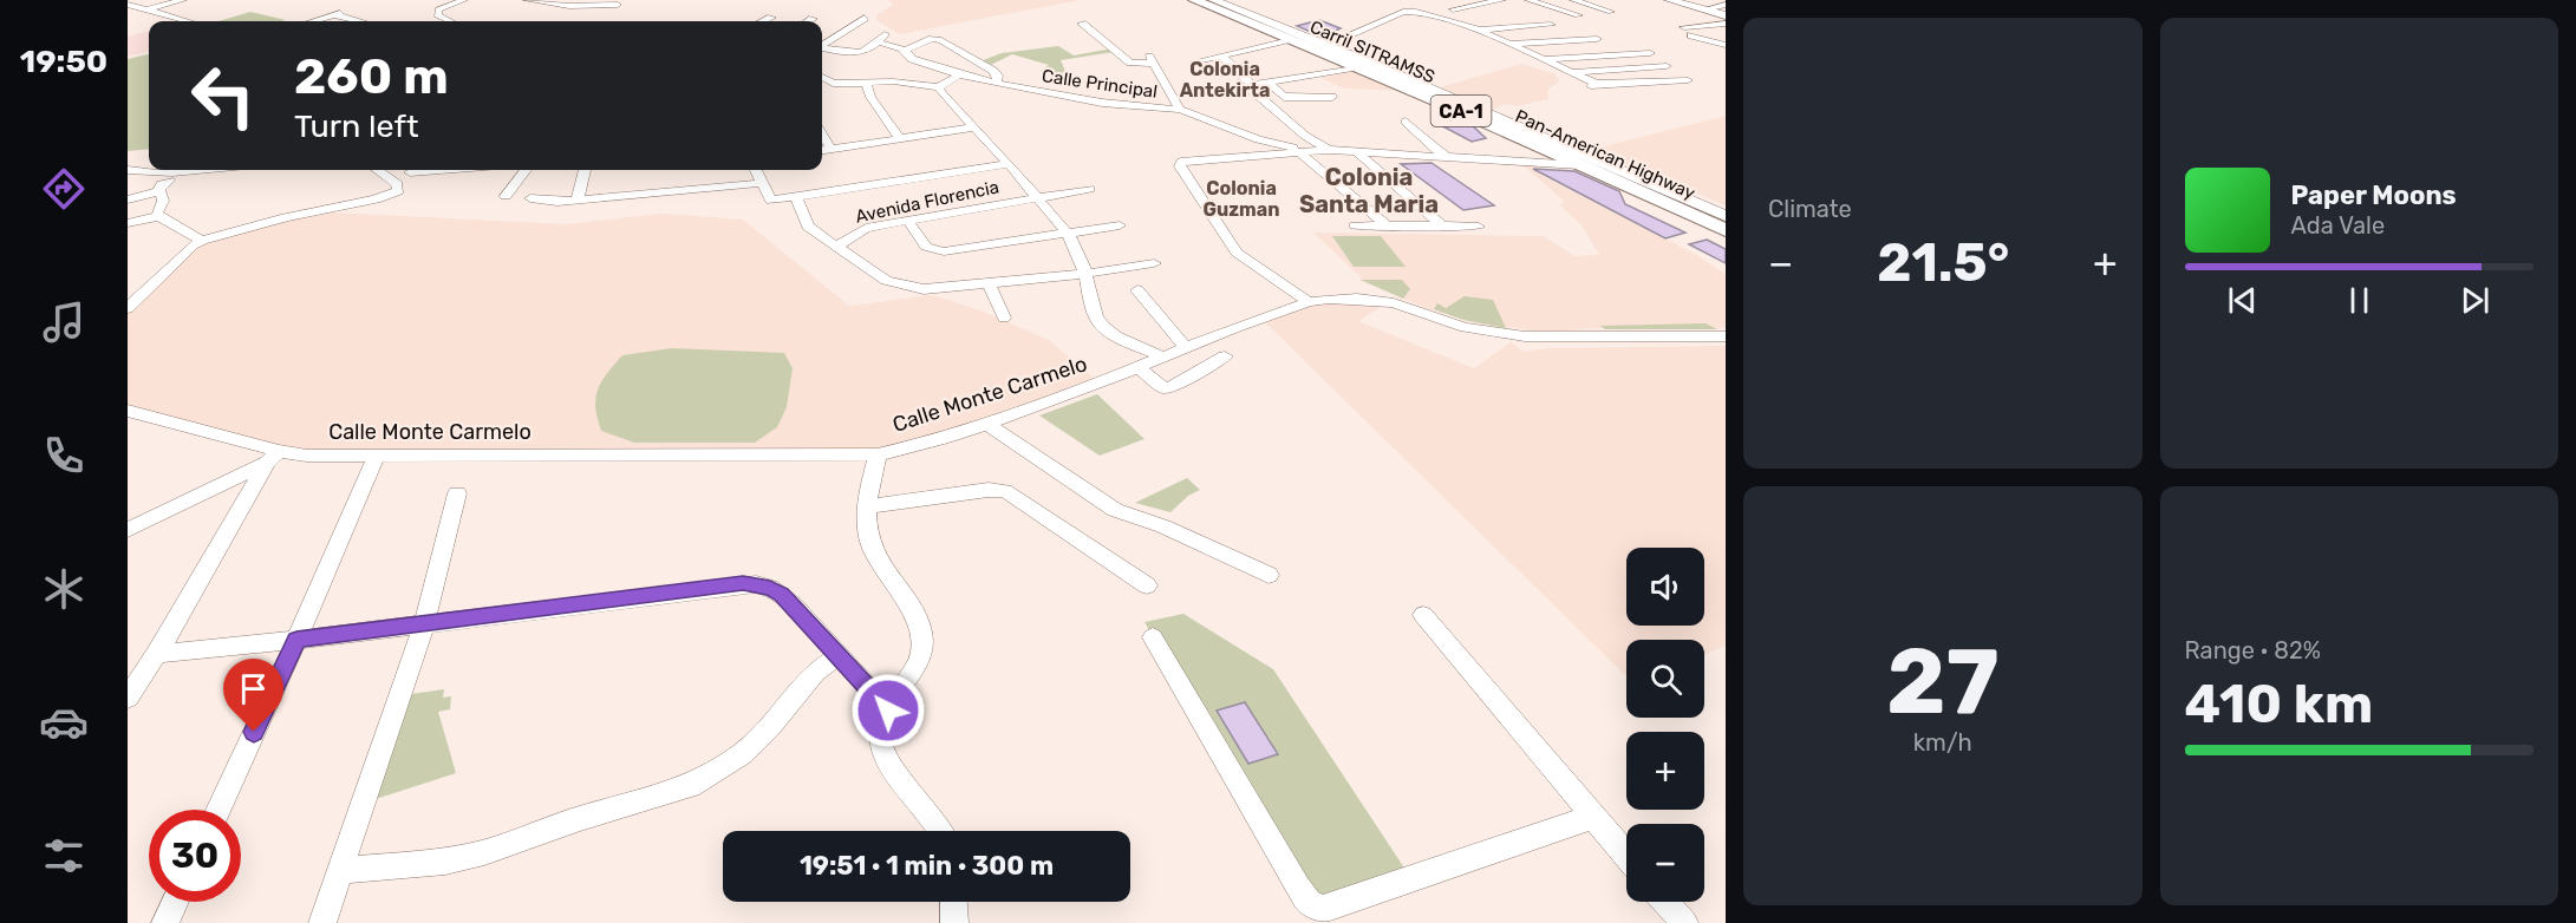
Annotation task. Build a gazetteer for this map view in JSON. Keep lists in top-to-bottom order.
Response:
{
  "streets": {
    "highway": ["CA-1", "Pan-American Highway"],
    "main road": ["Carril SITRAMSS"],
    "street": ["Calle Principal", "Avenida Florencia", "Calle Monte Carmelo"]
  },
  "crossings": [
    ["Carril SITRAMSS", "Pan-American Highway"]
  ],
  "districts": ["Colonia Antekirta", "Colonia Santa Maria", "Colonia Guzman"],
  "page": {
    "tabs": "19:50",
    "tile": [
      "Climate",
      ["27", "km/h"],
      ["Range · 82%", "410 km"]
    ],
    "turn": ["260 m", "Turn left"],
    "song": ["Paper Moons", "Ada Vale"],
    "heat": ["−", "21.5°", "+"],
    "map_buttons": ["+", "−"],
    "limit": "30",
    "trip": "19:51 · 1 min · 300 m"
  }
}
